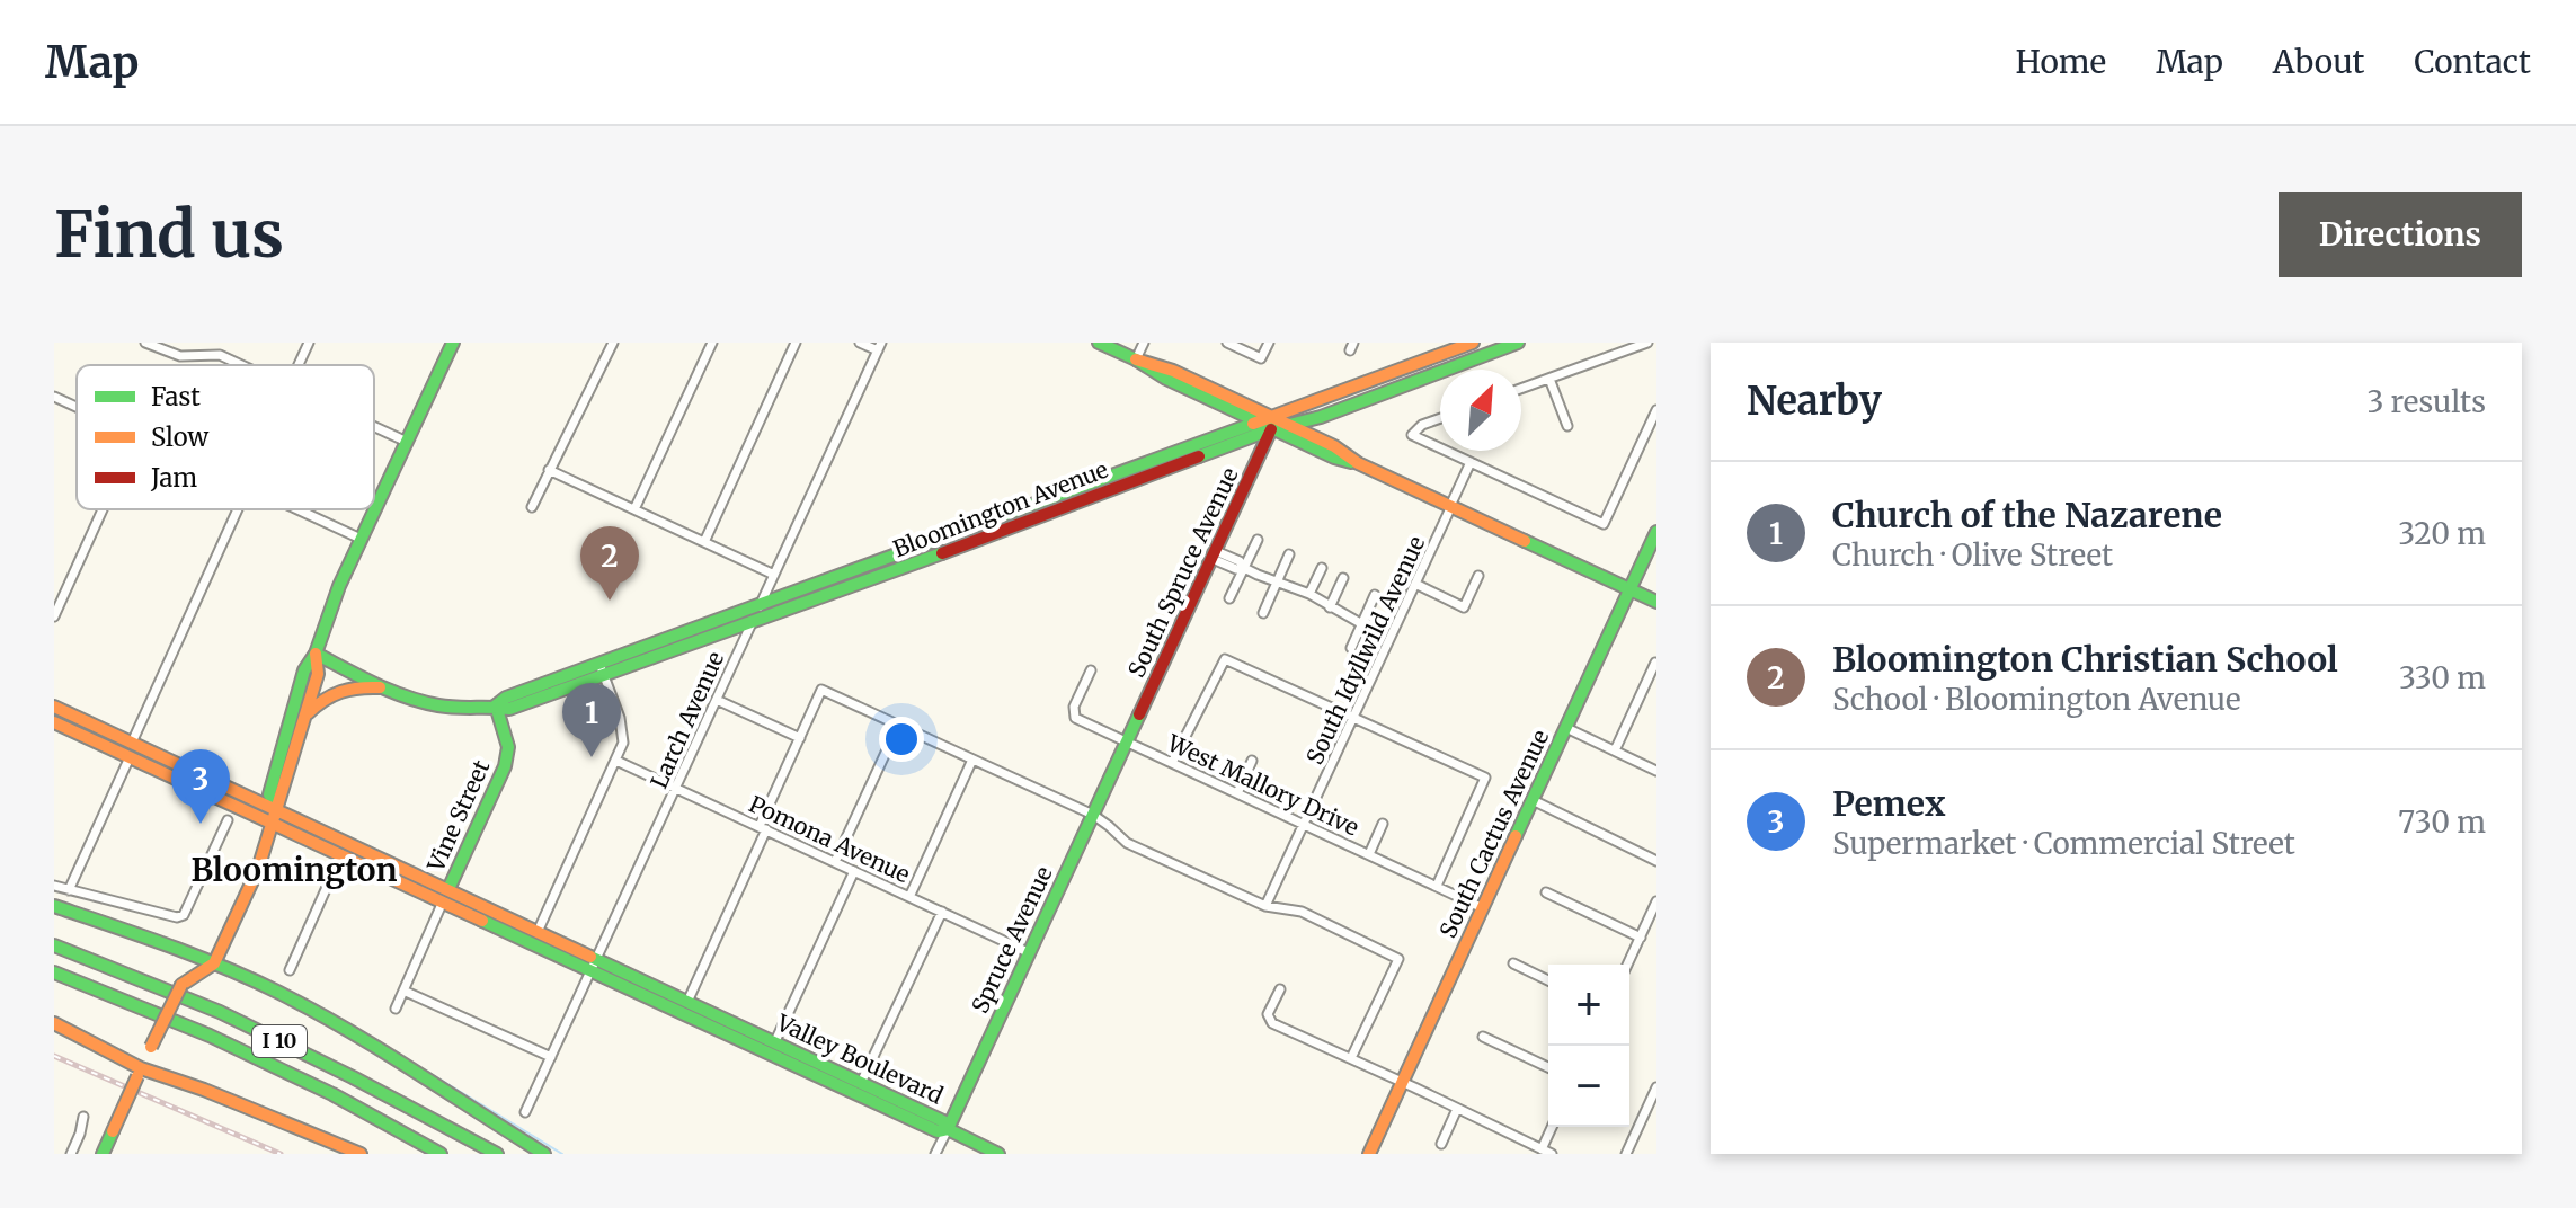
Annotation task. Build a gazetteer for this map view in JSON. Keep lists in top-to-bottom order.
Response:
{
  "streets": {
    "main road": [
      "Bloomington Avenue",
      "South Spruce Avenue",
      "Vine Street",
      "South Cactus Avenue",
      "Spruce Avenue",
      "I 10",
      "Valley Boulevard"
    ],
    "street": [
      "South Idyllwild Avenue",
      "Larch Avenue",
      "West Mallory Drive",
      "Pomona Avenue"
    ]
  },
  "crossings": [
    ["Bloomington Avenue", "South Spruce Avenue"],
    ["Bloomington Avenue", "Larch Avenue"],
    ["Bloomington Avenue", "Vine Street"],
    ["South Spruce Avenue", "West Mallory Drive"],
    ["South Spruce Avenue", "Spruce Avenue"],
    ["South Idyllwild Avenue", "West Mallory Drive"],
    ["Larch Avenue", "Pomona Avenue"],
    ["Larch Avenue", "Valley Boulevard"],
    ["West Mallory Drive", "South Cactus Avenue"],
    ["West Mallory Drive", "Spruce Avenue"],
    ["Vine Street", "Valley Boulevard"],
    ["Pomona Avenue", "Spruce Avenue"],
    ["Spruce Avenue", "Valley Boulevard"]
  ],
  "districts": ["Bloomington"],
  "legend": ["Fast", "Slow", "Jam"],
  "north": "top right",
  "page": {
    "header": "Map",
    "nav": [
      "Home",
      "Map",
      "About",
      "Contact"
    ],
    "buttons": "Directions",
    "title": "Find us",
    "heading": ["Nearby", "3 results"],
    "list": [
      {
        "mark": "1",
        "name": "Church of the Nazarene",
        "note": "Church · Olive Street",
        "value": "320 m"
      },
      {
        "mark": "2",
        "name": "Bloomington Christian School",
        "note": "School · Bloomington Avenue",
        "value": "330 m"
      },
      {
        "mark": "3",
        "name": "Pemex",
        "note": "Supermarket · Commercial Street",
        "value": "730 m"
      }
    ],
    "pins": ["2", "1", "3"],
    "map_buttons": ["+", "−"]
  }
}
